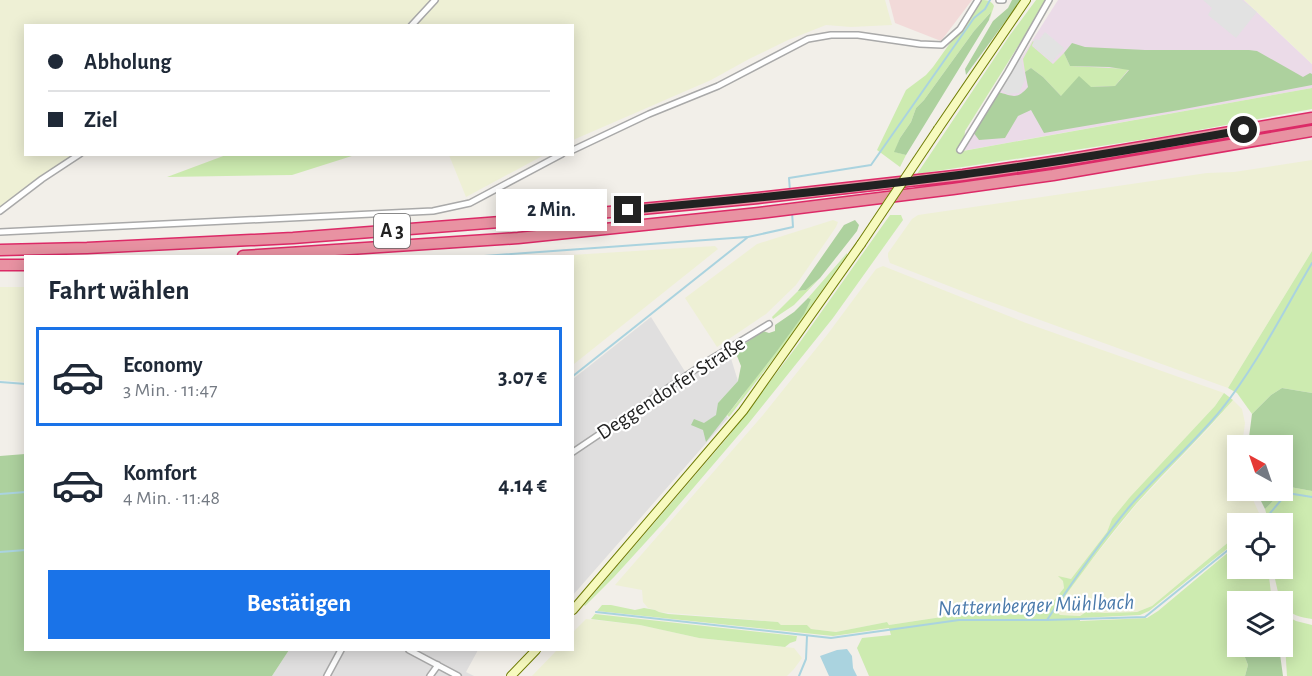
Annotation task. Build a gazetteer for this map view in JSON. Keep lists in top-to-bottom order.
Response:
{
  "streets": {
    "highway": ["A 3"],
    "street": ["Deggendorfer Straße"]
  },
  "water": ["Natternberger Mühlbach"],
  "north": "top left",
  "page": {
    "banner": ["Abholung", "Ziel"],
    "bubble": "2 Min.",
    "heading": "Fahrt wählen",
    "list": [
      {
        "name": "Economy",
        "note": "3 Min. · 11:47",
        "value": "3.07 €"
      },
      {
        "name": "Komfort",
        "note": "4 Min. · 11:48",
        "value": "4.14 €"
      }
    ],
    "buttons": "Bestätigen"
  }
}
